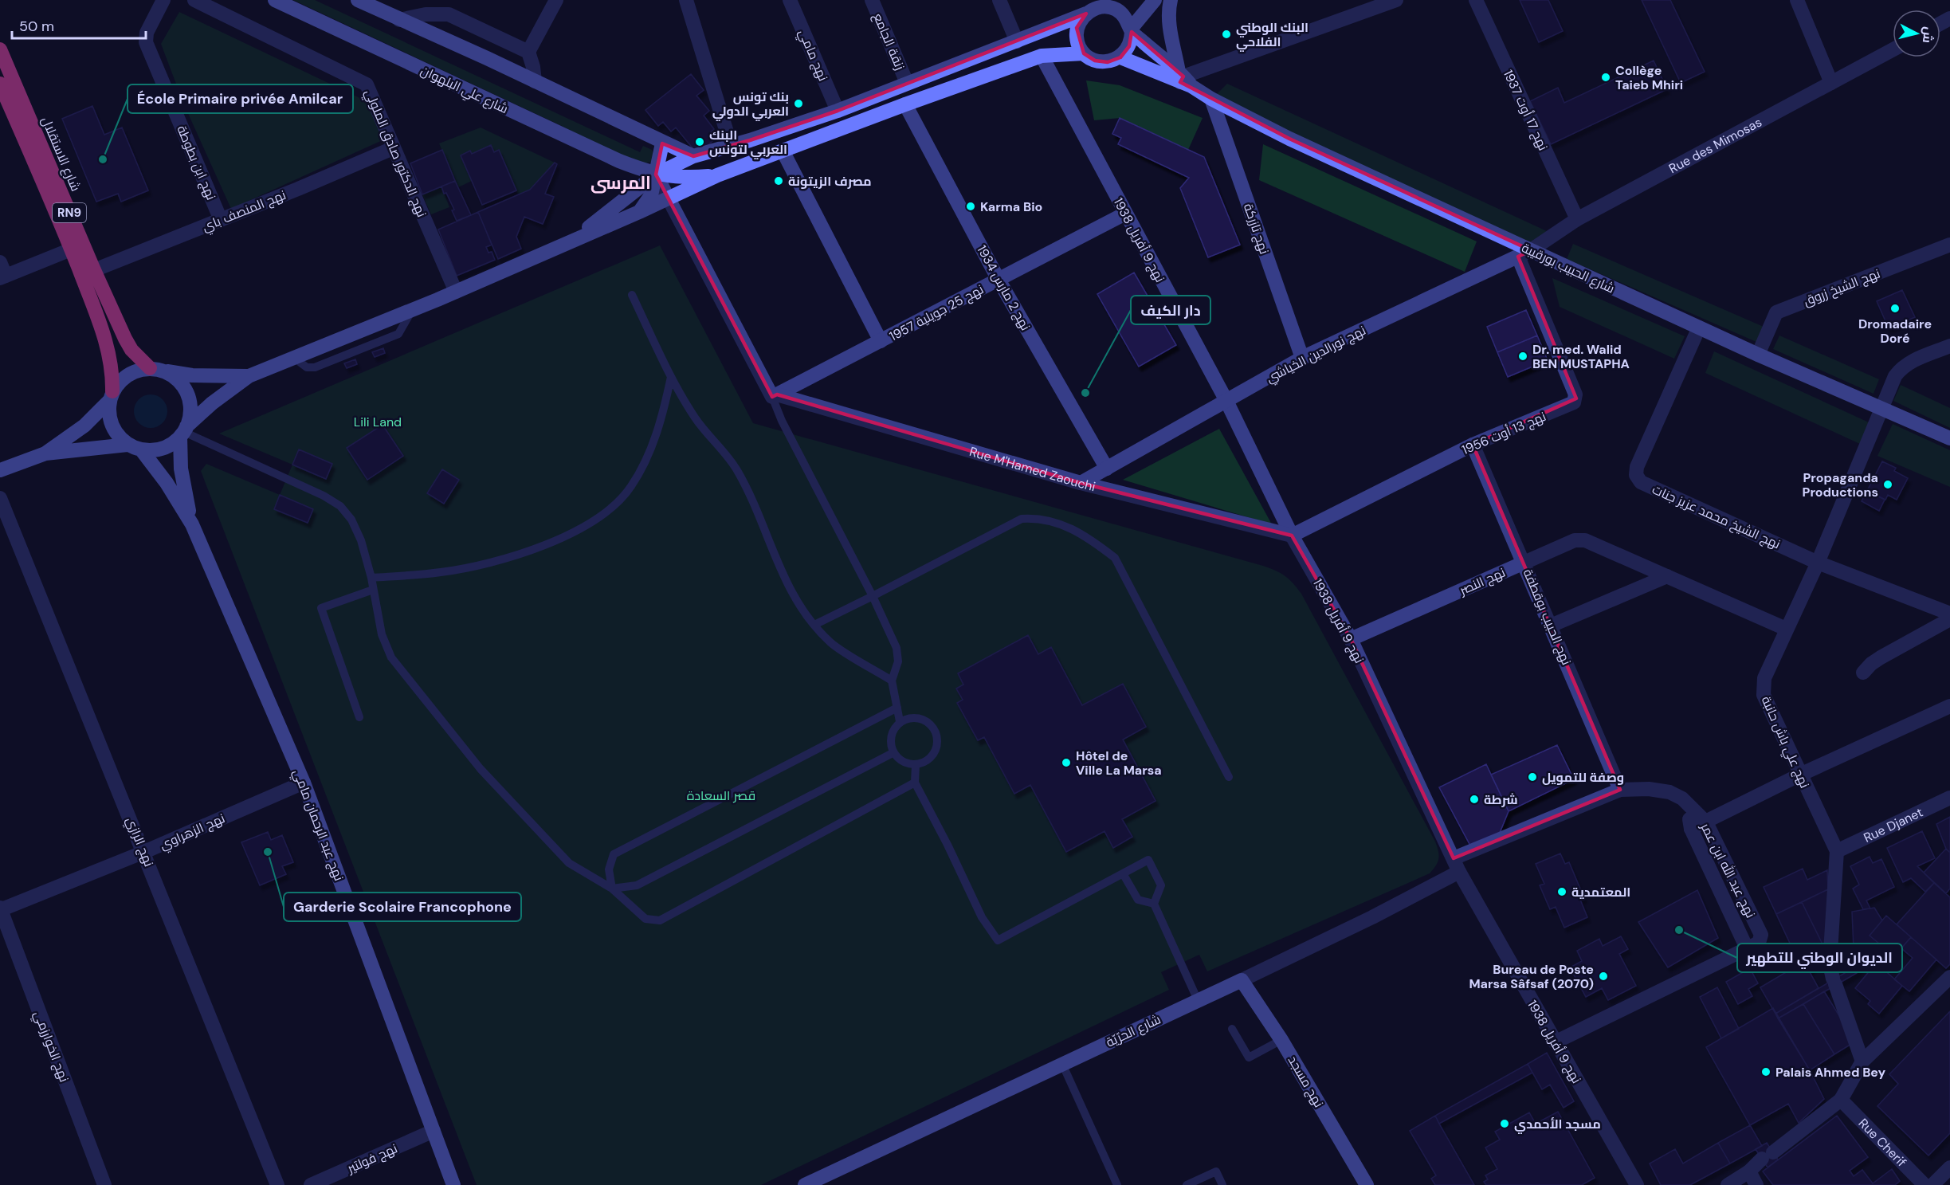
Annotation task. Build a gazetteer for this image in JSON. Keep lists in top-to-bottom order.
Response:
{
  "streets": {
    "highway": ["شارع الاستقلال", "RN9"],
    "main road": [
      "شارع علي البلهوان",
      "شارع الحبيب بورقيبة",
      "نهج عبد الرحمان مامي",
      "شارع الحرّيّة",
      "نهج مسجد"
    ],
    "street": [
      "زنقة الجامع",
      "نهج مامي",
      "نهج 17 أوت 1937",
      "Rue des Mimosas",
      "نهج الدكتور صادق الملولي",
      "نهج ابن بطوطة",
      "نهج المنصف باي",
      "نهج تازركة",
      "نهج 9 أفريل 1938",
      "نهج الشيخ زروق",
      "نهج 2 مارس 1934",
      "نهج 25 جويلية 1957",
      "نهج نورالدين الخياشي",
      "نهج 13 أوت 1956",
      "Rue M'Hamed Zaouchi",
      "نهج الشيخ محمد عزيز جنات",
      "نهج النصر",
      "نهج الحبيب بوقطفة",
      "نهج علي باش حانبة",
      "Rue Djanet",
      "نهج الزهراوي",
      "نهج الرازي",
      "نهج عبد الله ابن عمر",
      "نهج الخوارزمي",
      "Rue Cherif",
      "نهج فولتير"
    ]
  },
  "crossings": [
    ["نهج 17 أوت 1937", "Rue des Mimosas"],
    ["Rue des Mimosas", "شارع الحبيب بورقيبة"],
    ["Rue des Mimosas", "نهج نورالدين الخياشي"],
    ["Rue des Mimosas", "نهج 13 أوت 1956"],
    ["نهج الدكتور صادق الملولي", "نهج المنصف باي"],
    ["شارع الاستقلال", "نهج المنصف باي"],
    ["شارع الاستقلال", "RN9"],
    ["نهج ابن بطوطة", "نهج المنصف باي"],
    ["نهج تازركة", "شارع الحبيب بورقيبة"],
    ["نهج تازركة", "نهج نورالدين الخياشي"],
    ["نهج 9 أفريل 1938", "نهج 25 جويلية 1957"],
    ["نهج 9 أفريل 1938", "نهج نورالدين الخياشي"],
    ["نهج 9 أفريل 1938", "نهج 13 أوت 1956"],
    ["نهج 9 أفريل 1938", "Rue M'Hamed Zaouchi"],
    ["نهج 9 أفريل 1938", "نهج النصر"],
    ["نهج 9 أفريل 1938", "نهج عبد الله ابن عمر"],
    ["نهج 9 أفريل 1938", "شارع الحرّيّة"],
    ["شارع الحبيب بورقيبة", "نهج الشيخ زروق"],
    ["شارع الحبيب بورقيبة", "نهج نورالدين الخياشي"],
    ["شارع الحبيب بورقيبة", "نهج 13 أوت 1956"],
    ["شارع الحبيب بورقيبة", "نهج الشيخ محمد عزيز جنات"],
    ["شارع الحبيب بورقيبة", "نهج علي باش حانبة"],
    ["نهج 2 مارس 1934", "نهج 25 جويلية 1957"],
    ["نهج 2 مارس 1934", "نهج نورالدين الخياشي"],
    ["نهج 25 جويلية 1957", "Rue M'Hamed Zaouchi"],
    ["نهج نورالدين الخياشي", "نهج 13 أوت 1956"],
    ["نهج نورالدين الخياشي", "Rue M'Hamed Zaouchi"],
    ["نهج 13 أوت 1956", "Rue M'Hamed Zaouchi"],
    ["نهج 13 أوت 1956", "نهج الحبيب بوقطفة"],
    ["نهج الشيخ محمد عزيز جنات", "نهج علي باش حانبة"],
    ["نهج النصر", "نهج الحبيب بوقطفة"],
    ["نهج النصر", "نهج علي باش حانبة"],
    ["نهج الحبيب بوقطفة", "شارع الحرّيّة"],
    ["نهج علي باش حانبة", "Rue Djanet"],
    ["نهج عبد الرحمان مامي", "نهج الزهراوي"],
    ["نهج عبد الرحمان مامي", "نهج فولتير"],
    ["نهج الزهراوي", "نهج الرازي"],
    ["نهج الزهراوي", "نهج الخوارزمي"],
    ["شارع الحرّيّة", "نهج مسجد"]
  ],
  "districts": ["المرسى"],
  "parks": ["Lili Land", "قصر السعادة"],
  "places": [
    "البنك الوطني الفلاحي",
    "Collège Taieb Mhiri",
    "بنك تونس العربي الدولي",
    "البنك العربي لتونس",
    "École Primaire privée Amilcar",
    "مصرف الزيتونة",
    "Karma Bio",
    "Dromadaire Doré",
    "Dr. med. Walid BEN MUSTAPHA",
    "دار الكيف",
    "Propaganda Productions",
    "Hôtel de Ville La Marsa",
    "وصفة للتمويل",
    "شرطة",
    "Garderie Scolaire Francophone",
    "المعتمدية",
    "الديوان الوطني للتطهير",
    "Bureau de Poste Marsa Sâfsaf (2070)",
    "Palais Ahmed Bey",
    "مسجد الأحمدي"
  ],
  "scale_bar": "50 m",
  "north": "right"
}
